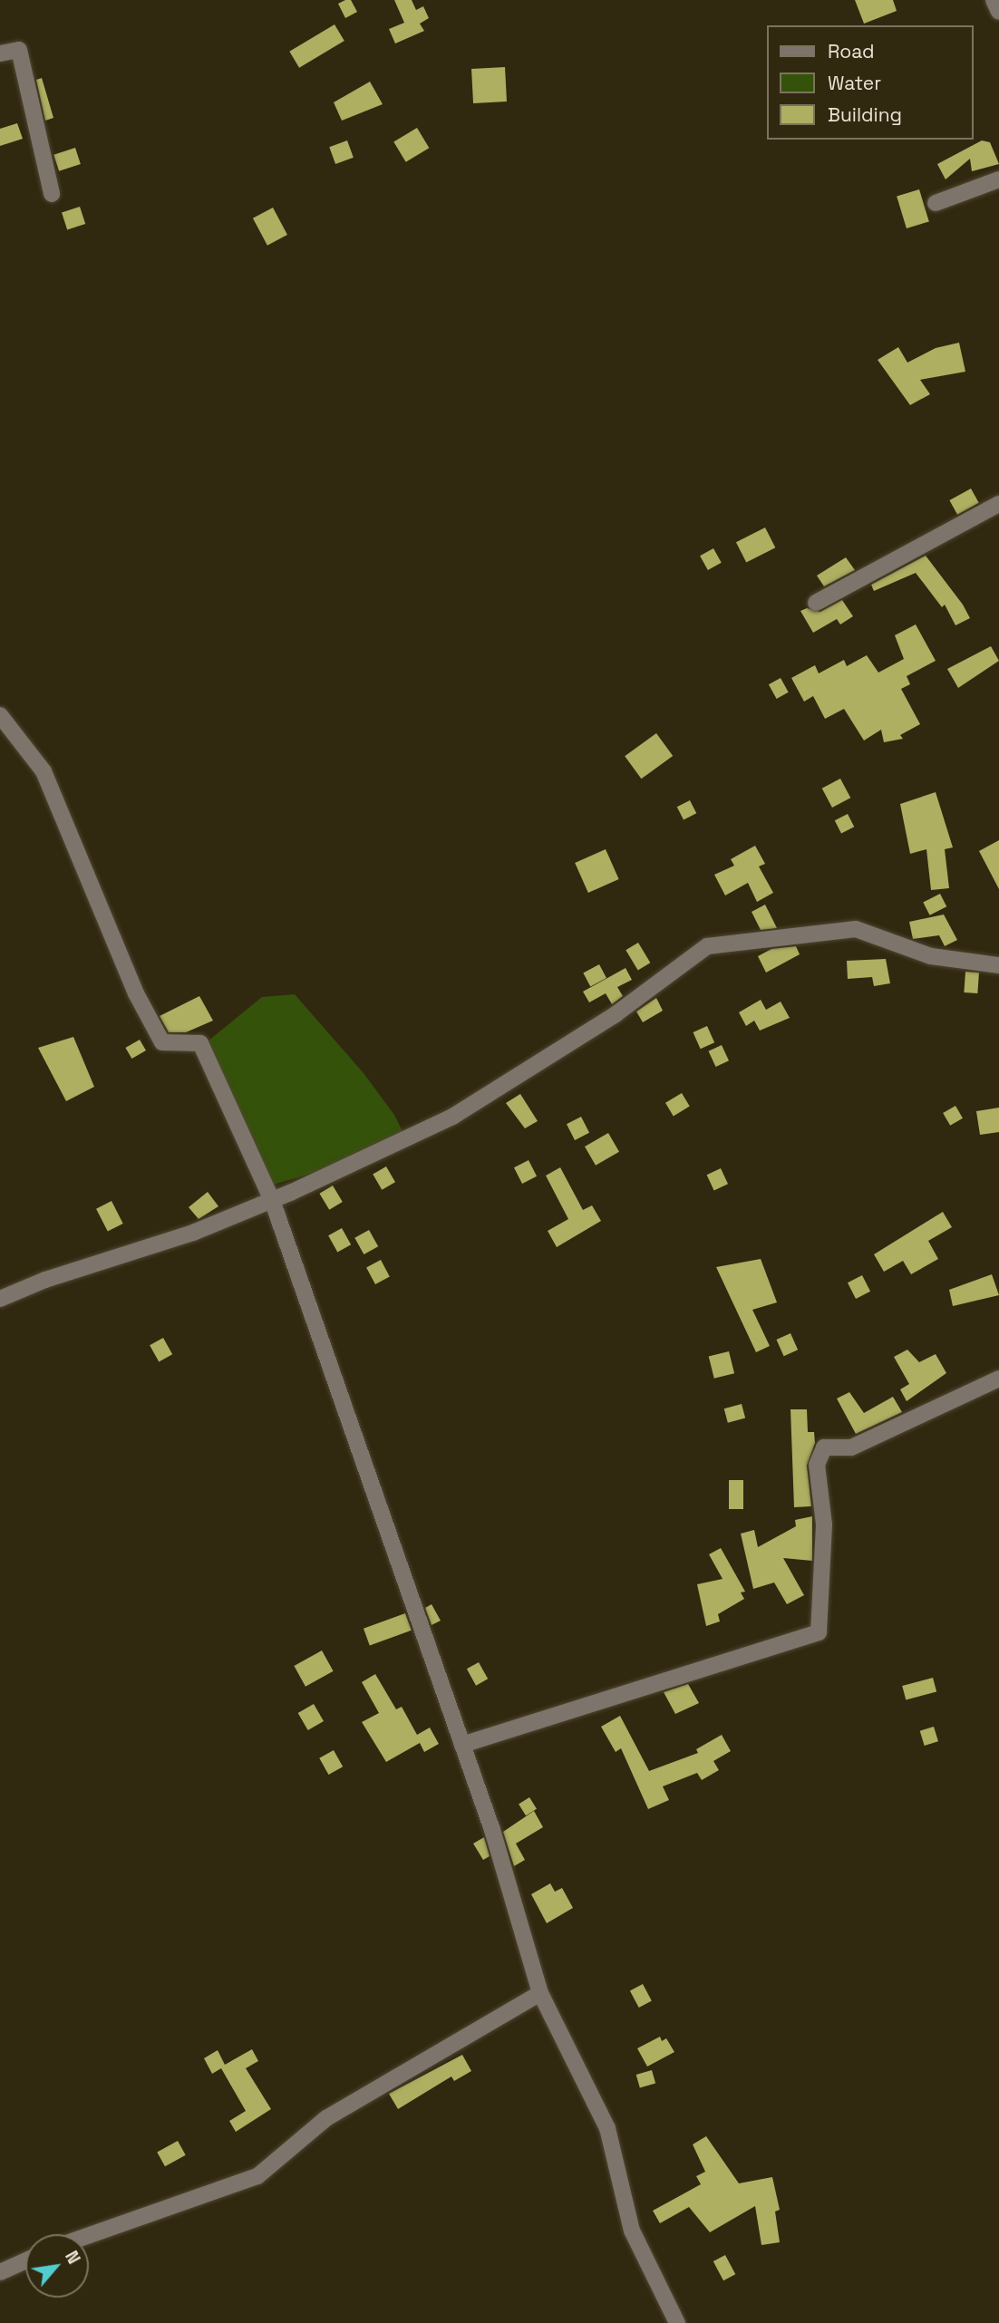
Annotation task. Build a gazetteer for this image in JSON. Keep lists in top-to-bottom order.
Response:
{
  "legend": ["Road", "Water", "Building"],
  "north": "top right"
}
